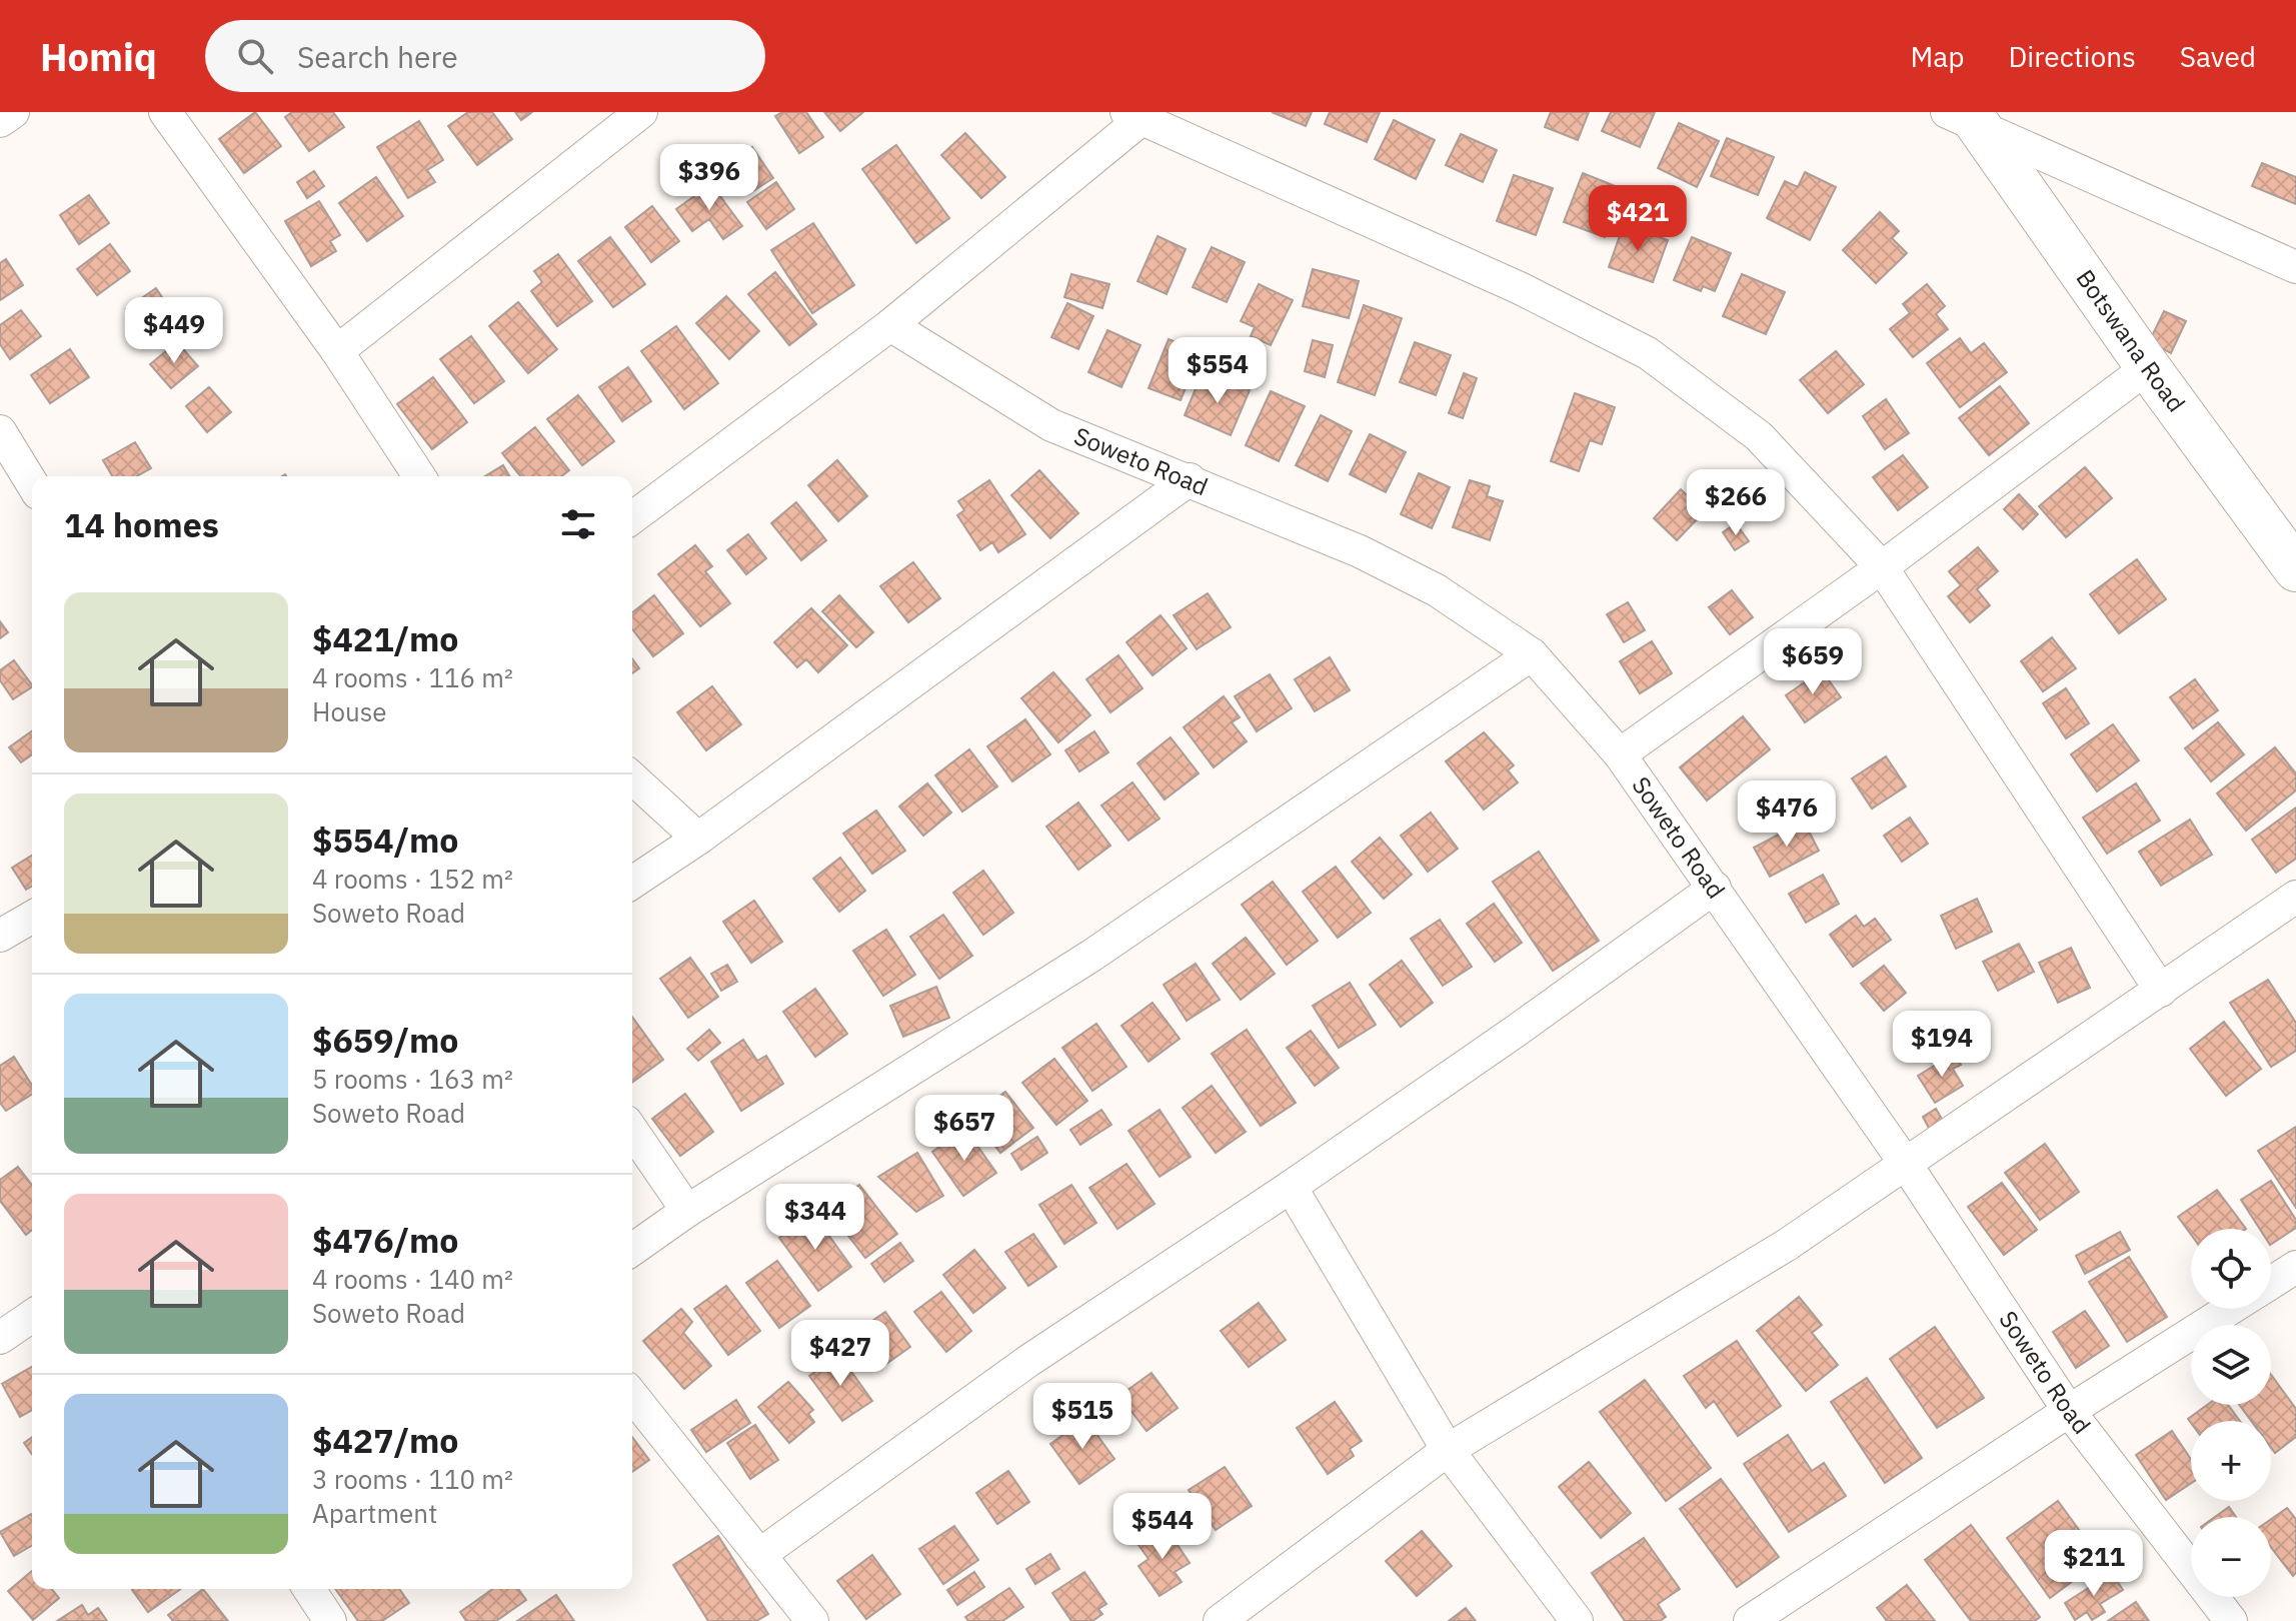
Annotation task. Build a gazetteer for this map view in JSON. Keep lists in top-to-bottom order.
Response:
{
  "streets": {
    "street": ["Botswana Road", "Soweto Road"]
  },
  "page": {
    "header": "Homiq",
    "search": "Search here",
    "nav": ["Map", "Directions", "Saved"],
    "price": [
      "$396",
      "$421",
      "$449",
      "$554",
      "$266",
      "$659",
      "$476",
      "$194",
      "$657",
      "$344",
      "$427",
      "$515",
      "$544",
      "$211"
    ],
    "heading": "14 homes",
    "list": [
      {
        "name": "$421/mo",
        "note": "4 rooms · 116 m² · House"
      },
      {
        "name": "$554/mo",
        "note": "4 rooms · 152 m² · Soweto Road"
      },
      {
        "name": "$659/mo",
        "note": "5 rooms · 163 m² · Soweto Road"
      },
      {
        "name": "$476/mo",
        "note": "4 rooms · 140 m² · Soweto Road"
      },
      {
        "name": "$427/mo",
        "note": "3 rooms · 110 m² · Apartment"
      }
    ],
    "map_buttons": ["+", "−"]
  }
}
